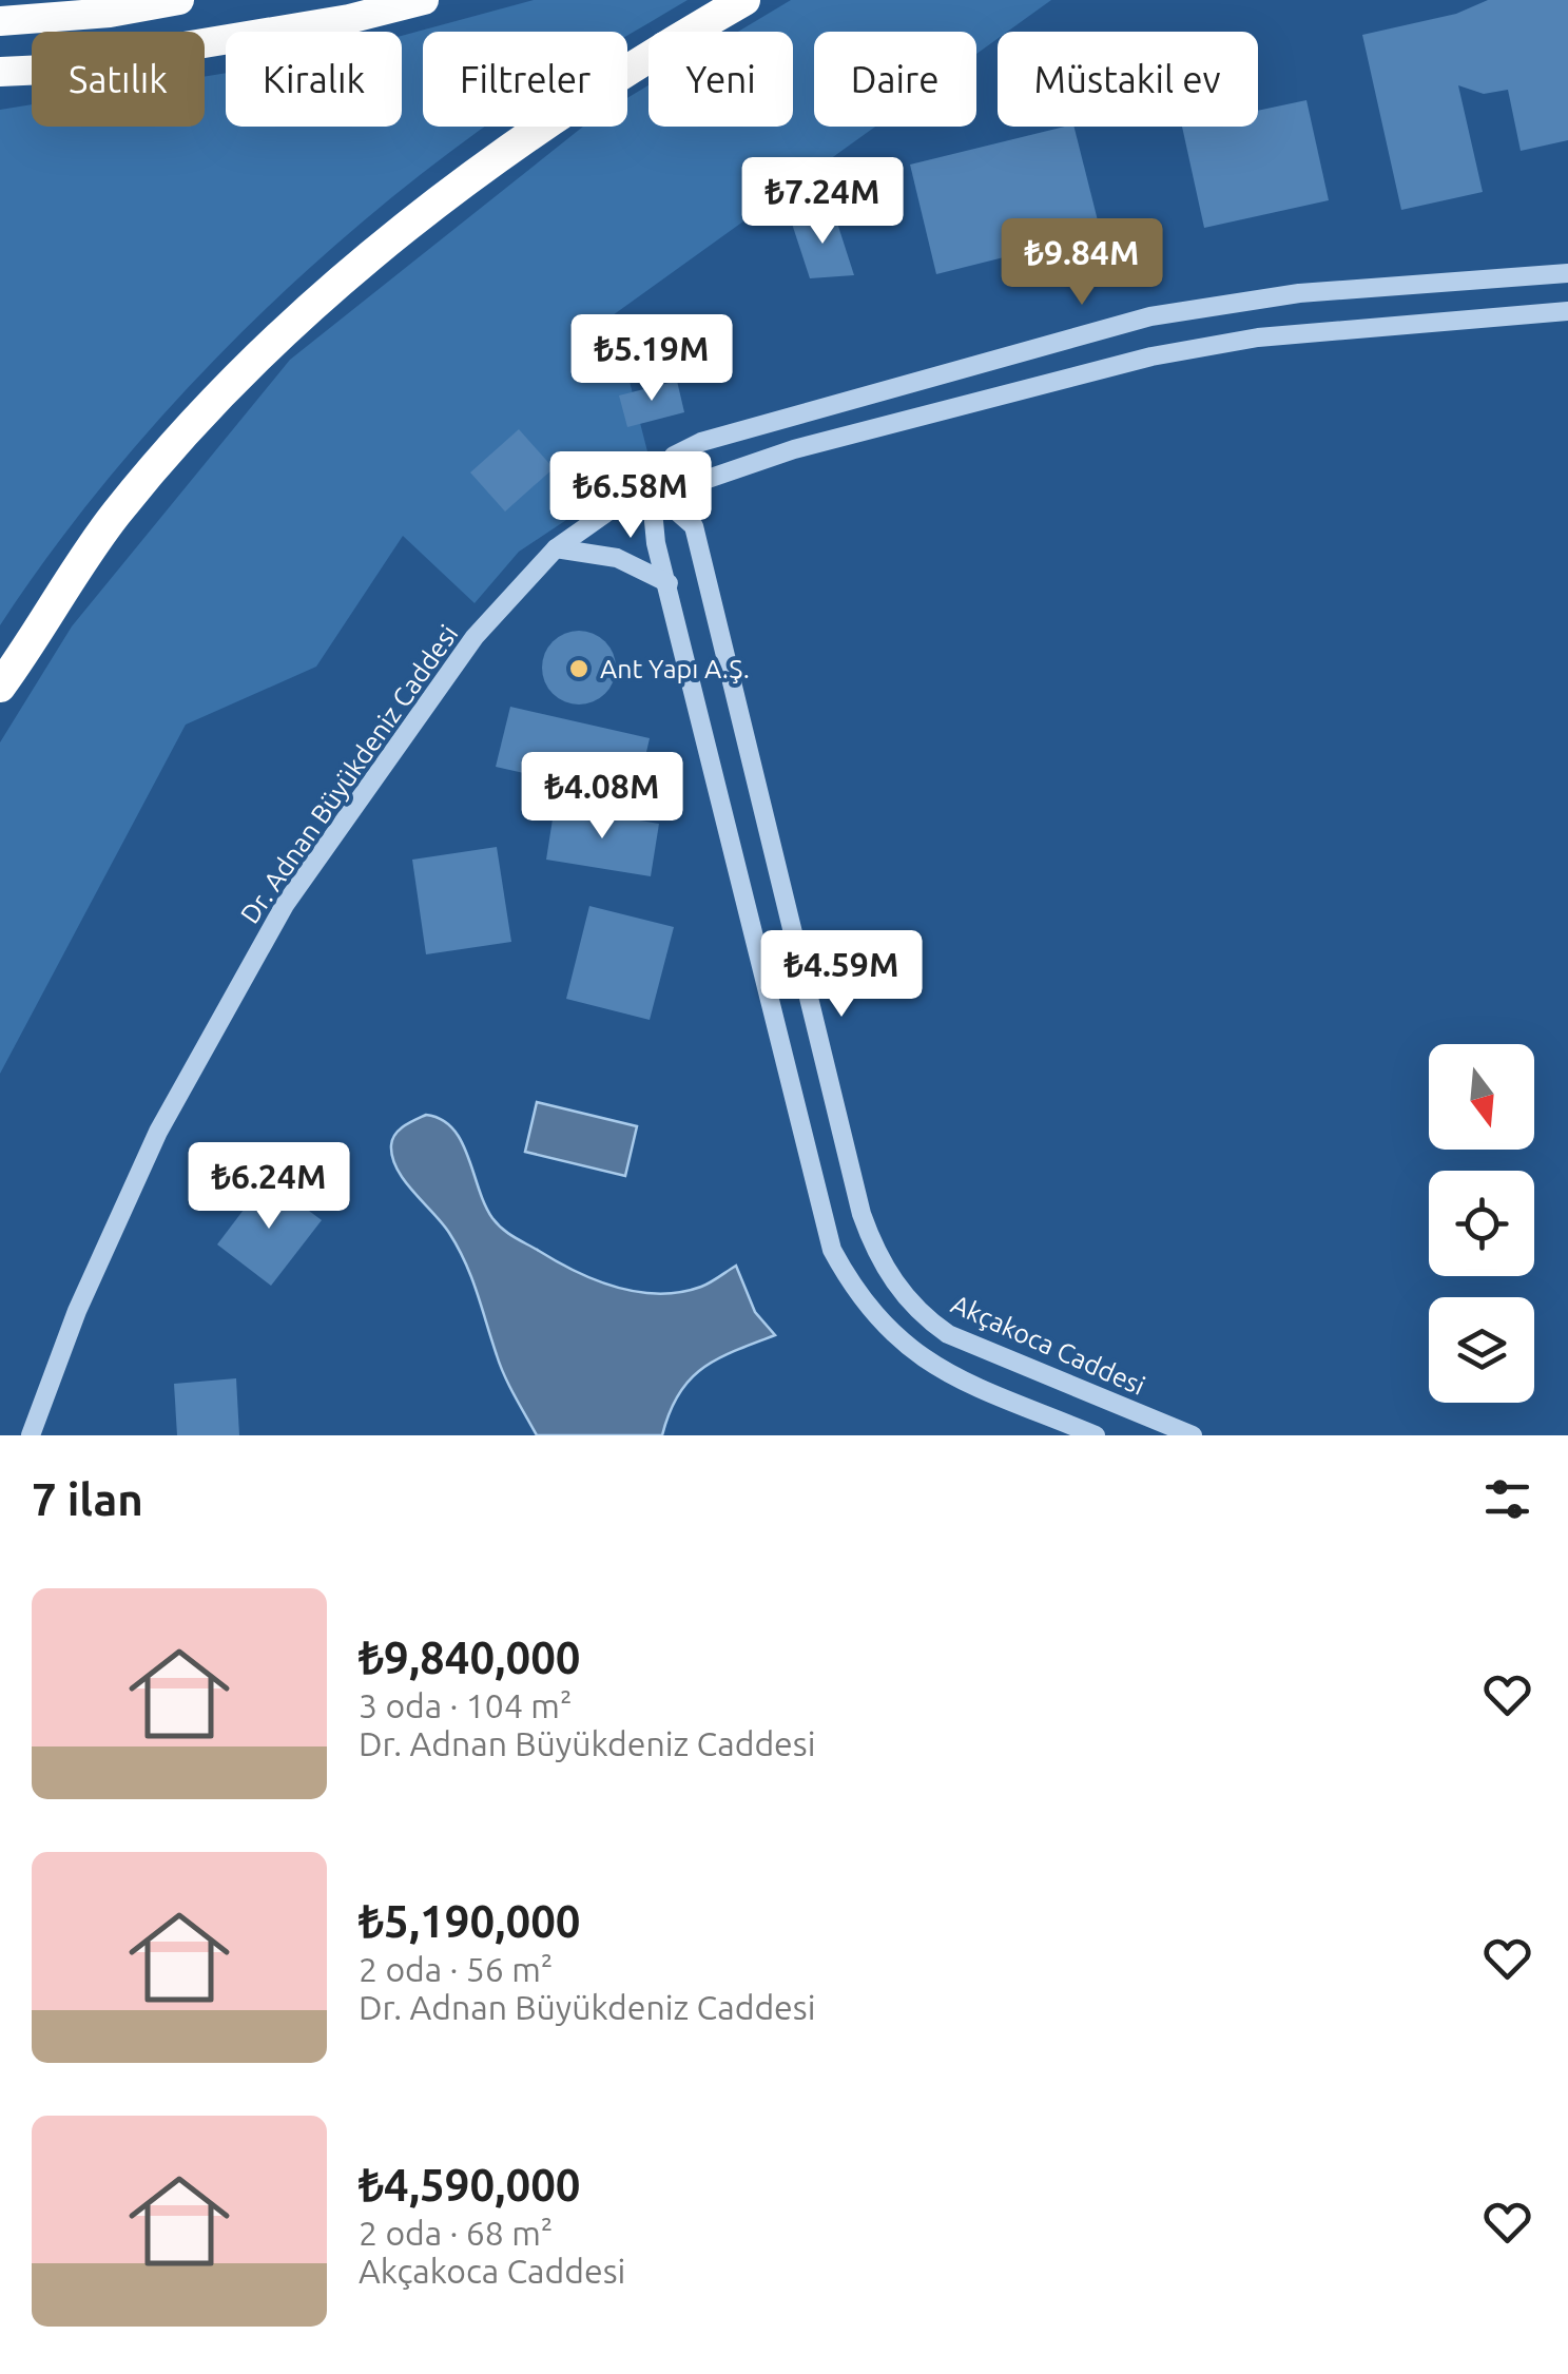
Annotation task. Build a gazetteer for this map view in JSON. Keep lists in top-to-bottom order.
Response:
{
  "streets": {
    "street": ["Dr. Adnan Büyükdeniz Caddesi", "Akçakoca Caddesi"]
  },
  "crossings": [
    ["Dr. Adnan Büyükdeniz Caddesi", "Akçakoca Caddesi"]
  ],
  "places": ["Ant Yapı A.Ş."],
  "north": "bottom",
  "page": {
    "chip": [
      "Satılık",
      "Kiralık",
      "Filtreler",
      "Yeni",
      "Daire",
      "Müstakil ev"
    ],
    "price": [
      "₺7.24M",
      "₺9.84M",
      "₺5.19M",
      "₺6.58M",
      "₺4.08M",
      "₺4.59M",
      "₺6.24M"
    ],
    "heading": "7 ilan",
    "list": [
      {
        "name": "₺9,840,000",
        "note": "3 oda · 104 m² · Dr. Adnan Büyükdeniz Caddesi"
      },
      {
        "name": "₺5,190,000",
        "note": "2 oda · 56 m² · Dr. Adnan Büyükdeniz Caddesi"
      },
      {
        "name": "₺4,590,000",
        "note": "2 oda · 68 m² · Akçakoca Caddesi"
      }
    ]
  }
}
